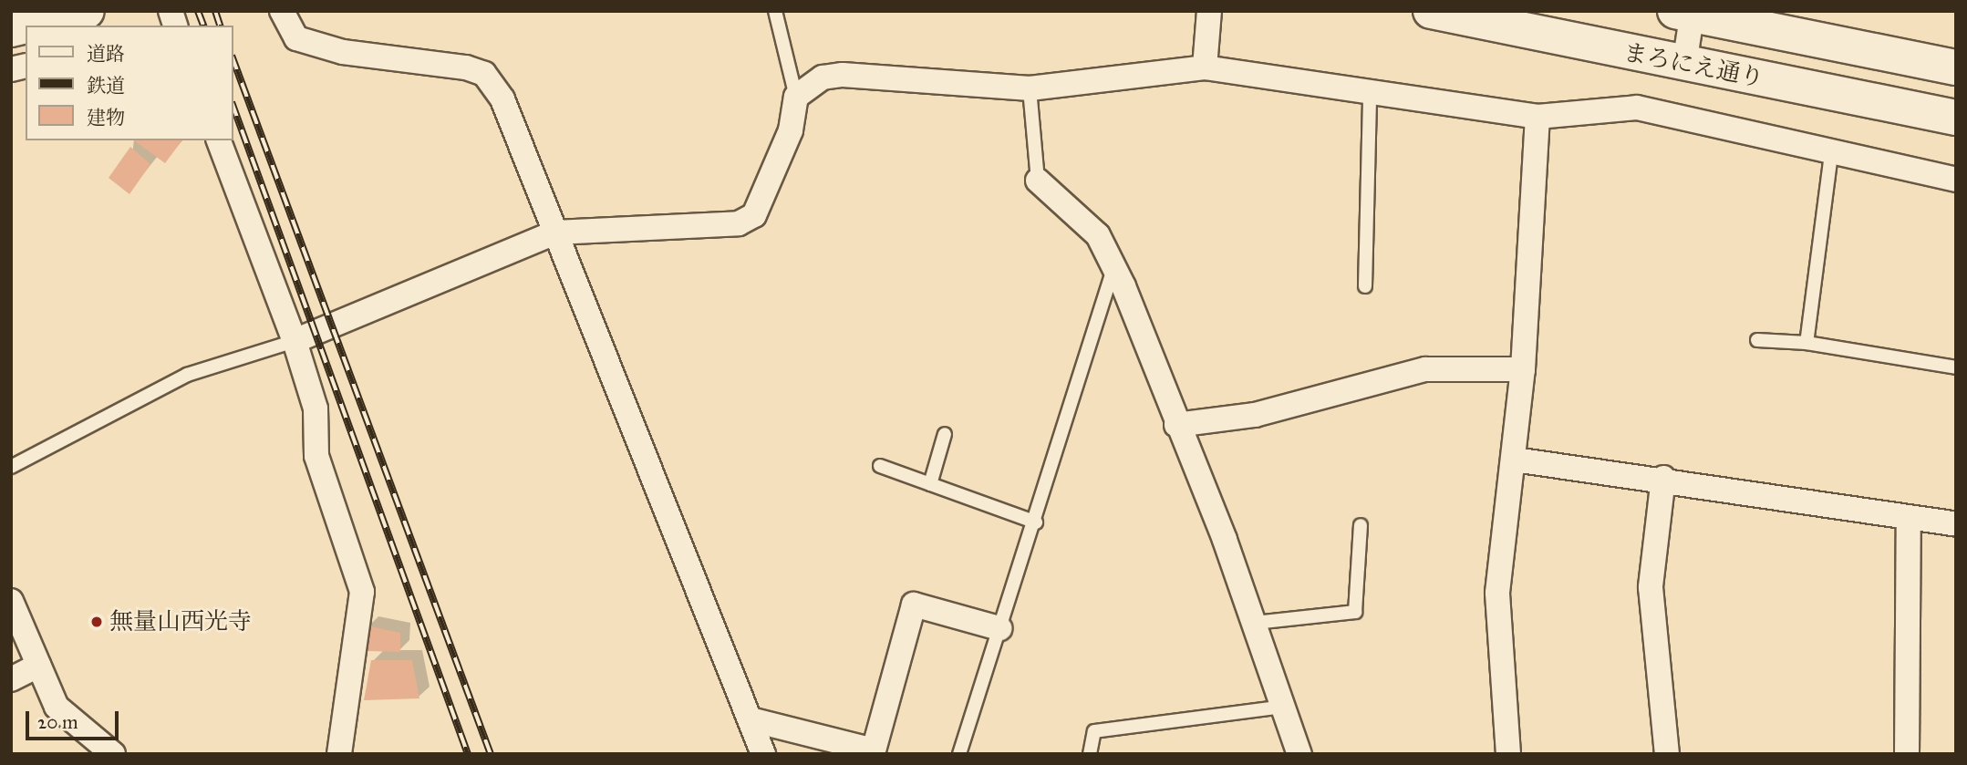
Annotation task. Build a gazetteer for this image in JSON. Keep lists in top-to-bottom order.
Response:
{
  "streets": {
    "street": ["まろにえ通り"]
  },
  "places": ["無量山西光寺"],
  "legend": ["道路", "鉄道", "建物"],
  "scale_bar": "20 m"
}
